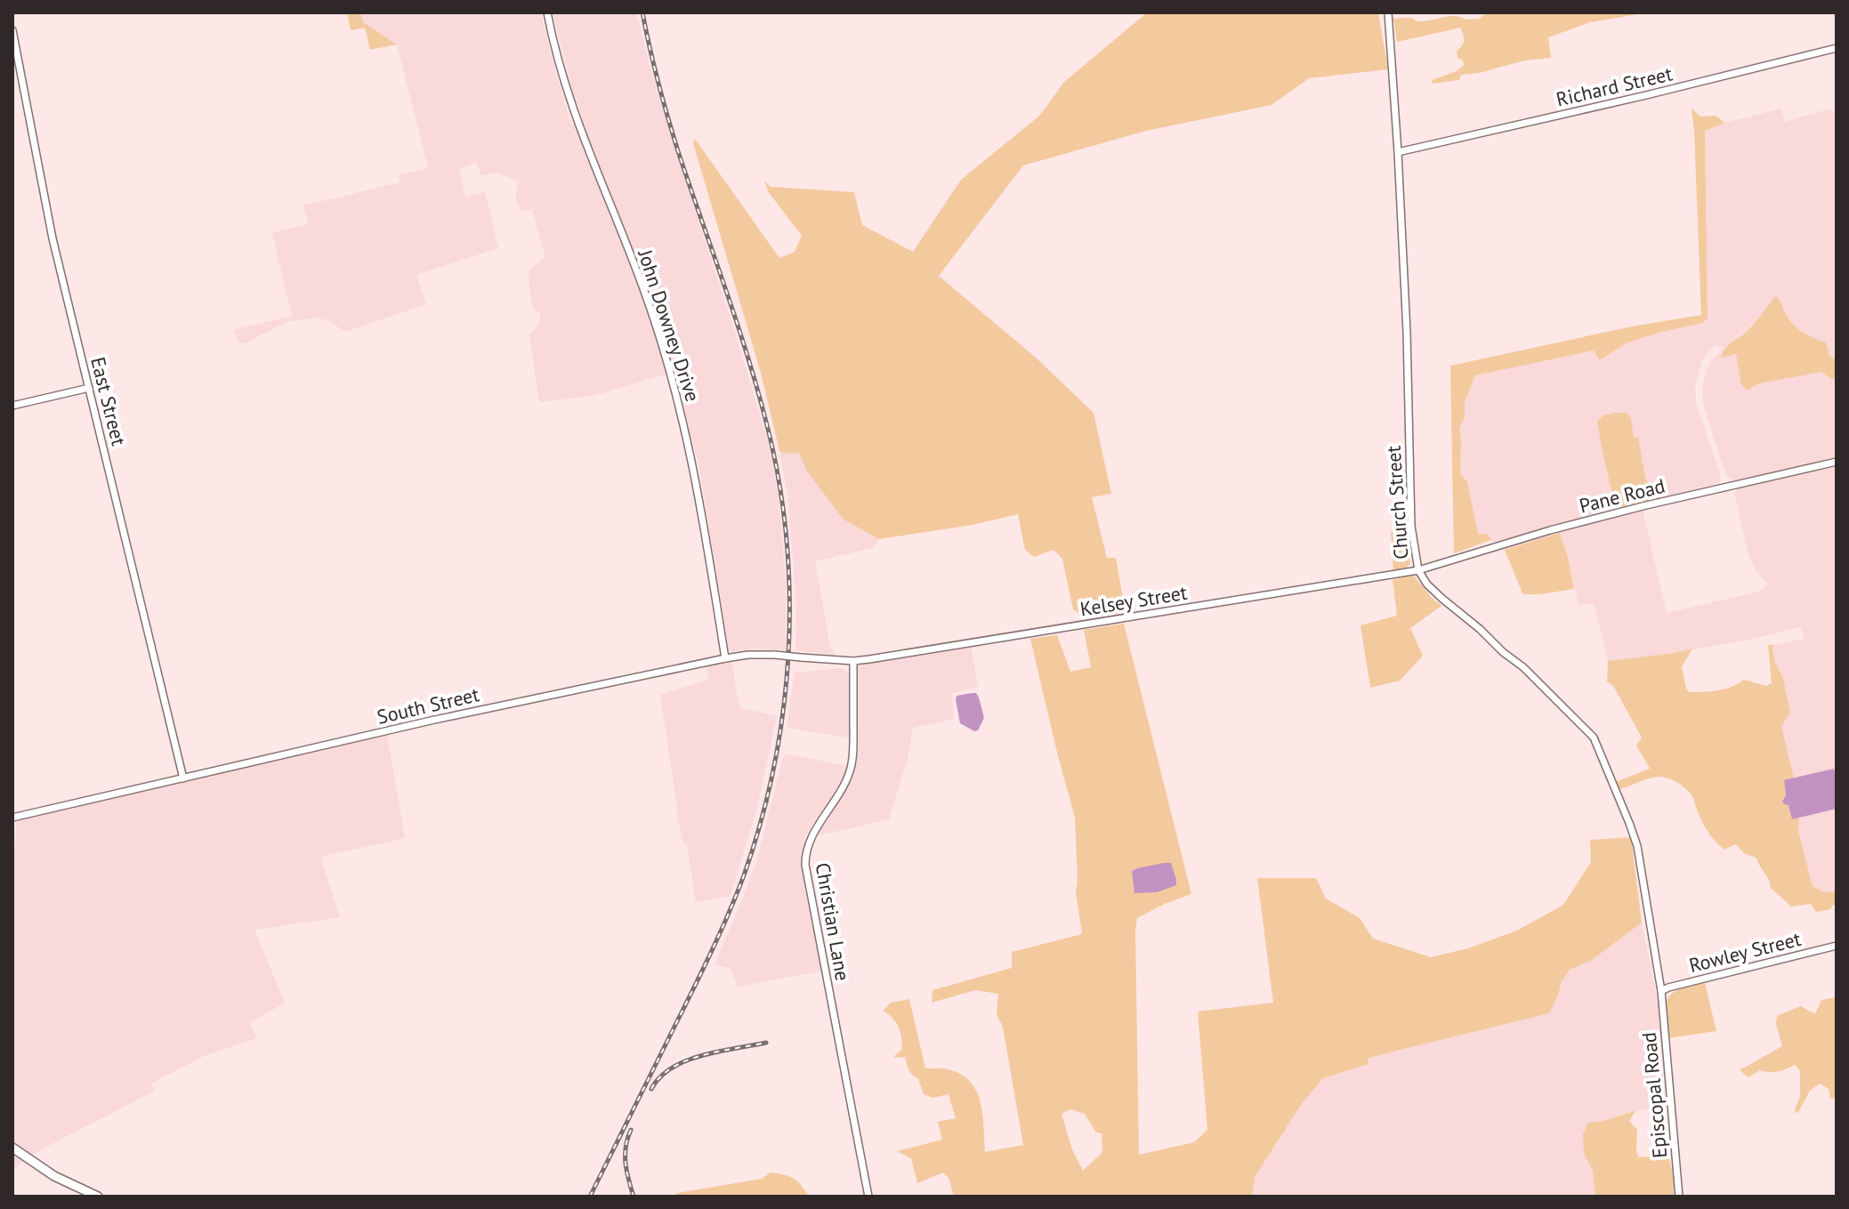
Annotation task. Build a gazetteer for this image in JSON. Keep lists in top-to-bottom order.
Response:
{
  "streets": {
    "street": [
      "Richard Street",
      "John Downey Drive",
      "East Street",
      "Pane Road",
      "Church Street",
      "Kelsey Street",
      "South Street",
      "Christian Lane",
      "Rowley Street",
      "Episcopal Road"
    ]
  },
  "crossings": [
    ["Richard Street", "Church Street"],
    ["John Downey Drive", "South Street"],
    ["East Street", "South Street"],
    ["Pane Road", "Church Street"],
    ["Pane Road", "Kelsey Street"],
    ["Church Street", "Kelsey Street"],
    ["Church Street", "Rowley Street"],
    ["Church Street", "Episcopal Road"],
    ["Kelsey Street", "South Street"],
    ["Kelsey Street", "Christian Lane"],
    ["South Street", "Christian Lane"],
    ["Rowley Street", "Episcopal Road"]
  ]
}
